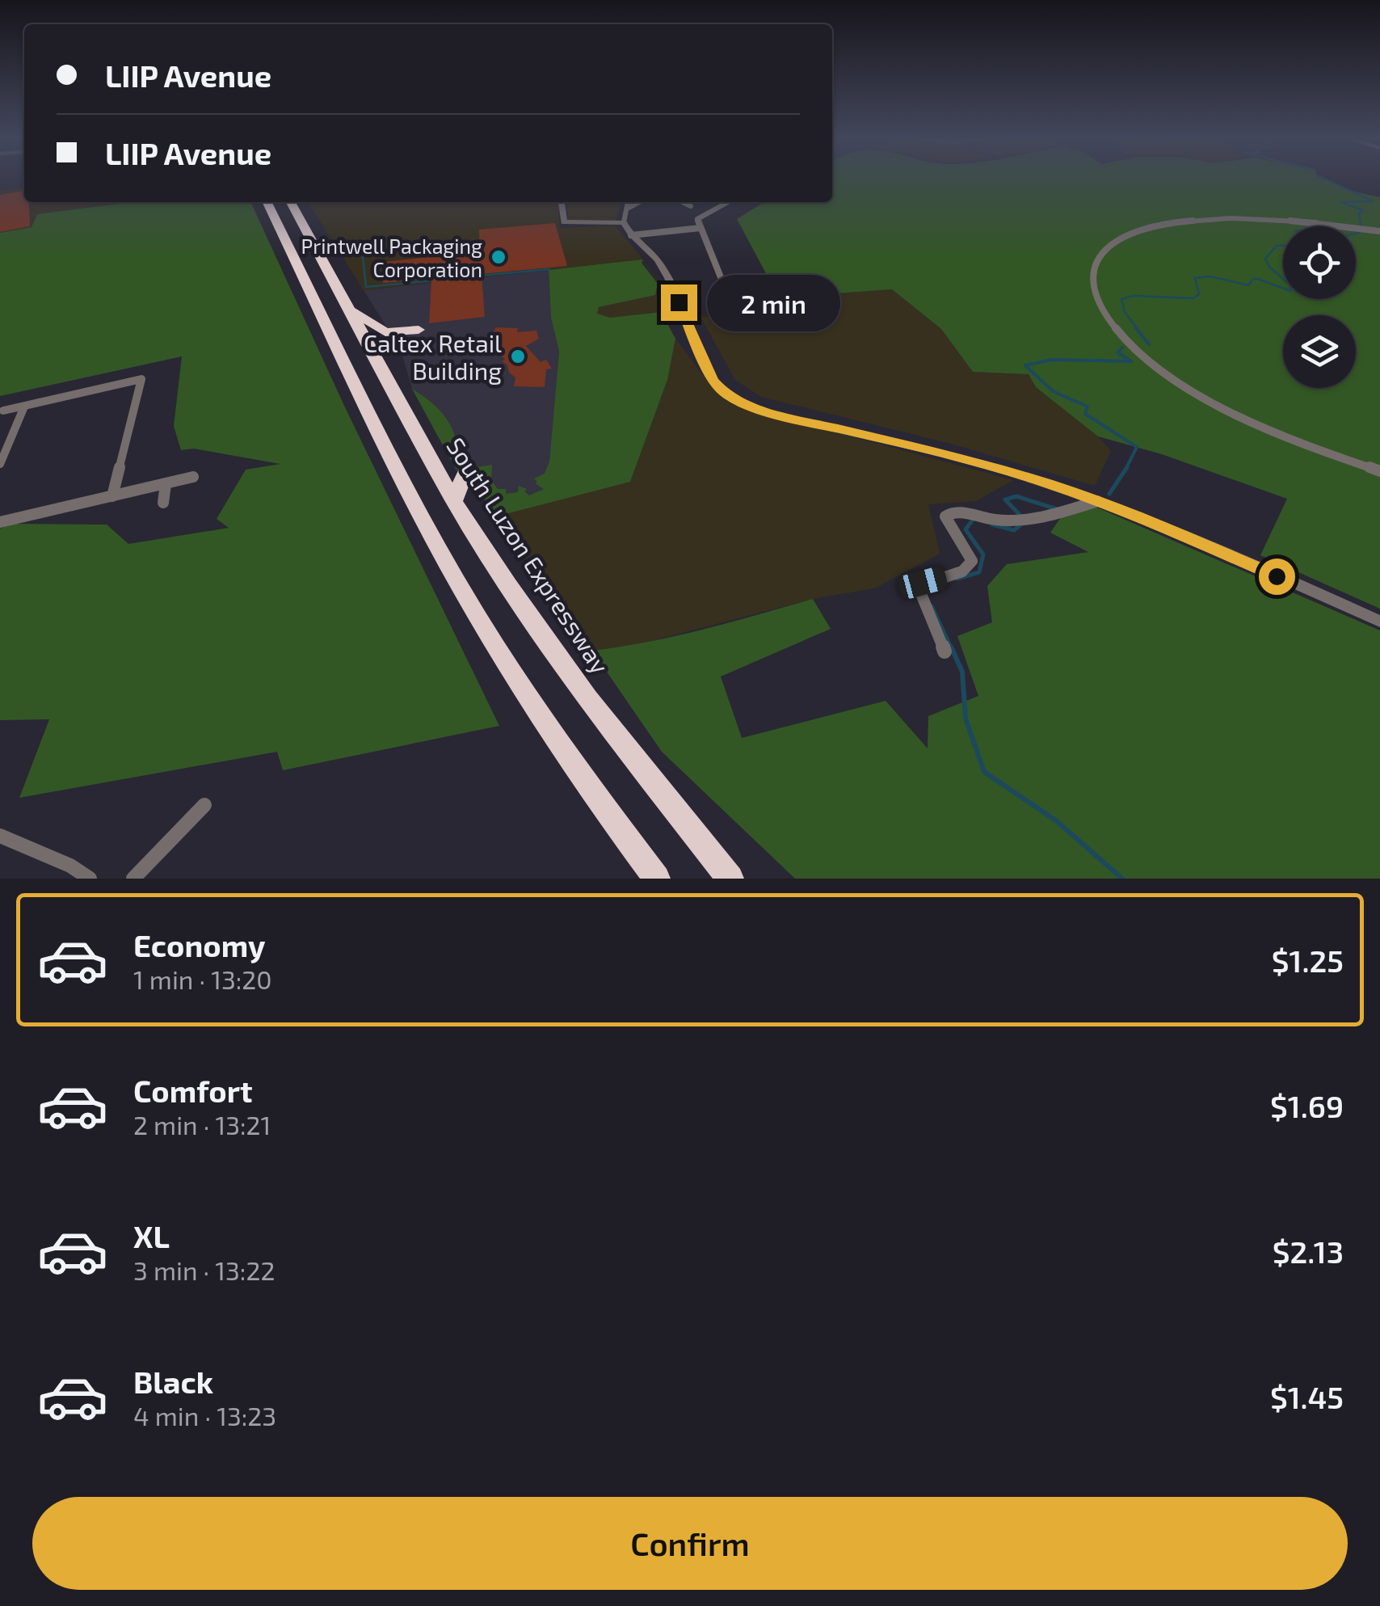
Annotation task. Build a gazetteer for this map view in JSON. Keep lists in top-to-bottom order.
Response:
{
  "streets": {
    "highway": ["South Luzon Expressway"]
  },
  "places": ["Printwell Packaging Corporation", "Caltex Retail Building"],
  "page": {
    "banner": ["LIIP Avenue", "LIIP Avenue"],
    "bubble": "2 min",
    "list": [
      {
        "name": "Economy",
        "note": "1 min · 13:20",
        "value": "$1.25"
      },
      {
        "name": "Comfort",
        "note": "2 min · 13:21",
        "value": "$1.69"
      },
      {
        "name": "XL",
        "note": "3 min · 13:22",
        "value": "$2.13"
      },
      {
        "name": "Black",
        "note": "4 min · 13:23",
        "value": "$1.45"
      }
    ],
    "buttons": "Confirm"
  }
}
